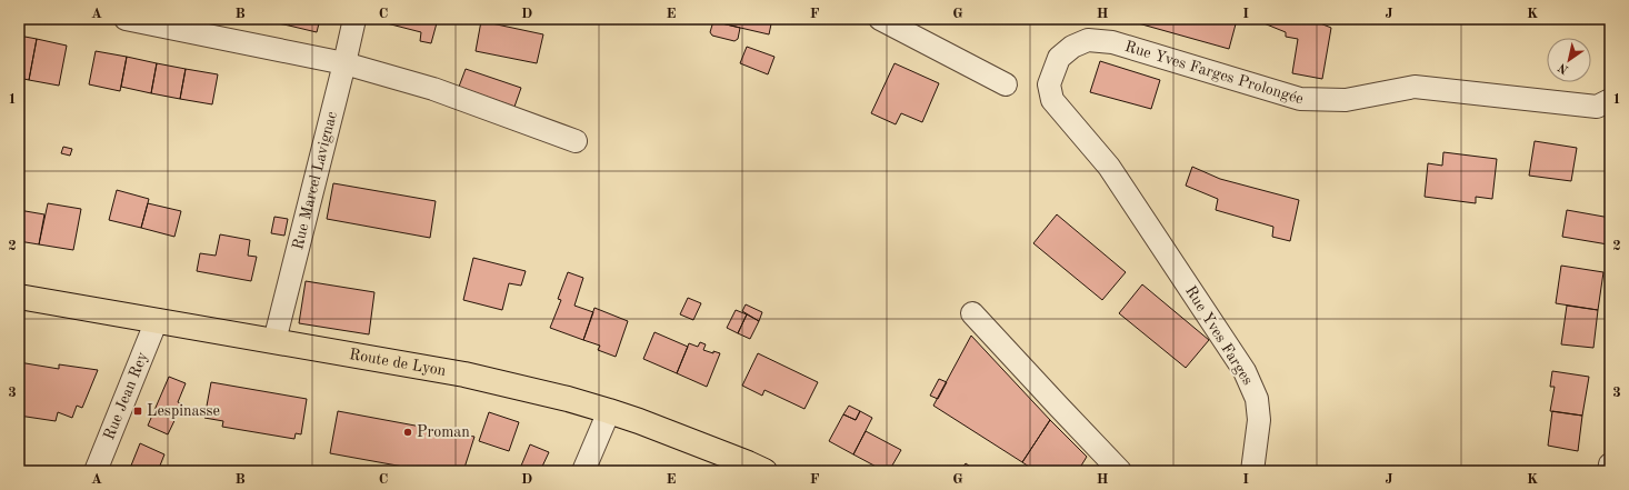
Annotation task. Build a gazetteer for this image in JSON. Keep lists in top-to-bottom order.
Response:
{
  "streets": {
    "main road": ["Route de Lyon"],
    "street": [
      "Rue Yves Farges Prolongée",
      "Rue Marcel Lavignac",
      "Rue Yves Farges",
      "Rue Jean Rey"
    ]
  },
  "crossings": [
    ["Rue Yves Farges Prolongée", "Rue Yves Farges"],
    ["Rue Marcel Lavignac", "Route de Lyon"],
    ["Route de Lyon", "Rue Jean Rey"]
  ],
  "places": {
    "transit": ["Lespinasse"],
    "other": ["Proman"]
  },
  "north": "bottom left",
  "grid": {
    "columns": [
      "A",
      "B",
      "C",
      "D",
      "E",
      "F",
      "G",
      "H",
      "I",
      "J",
      "K"
    ],
    "rows": ["1", "2", "3"]
  }
}
